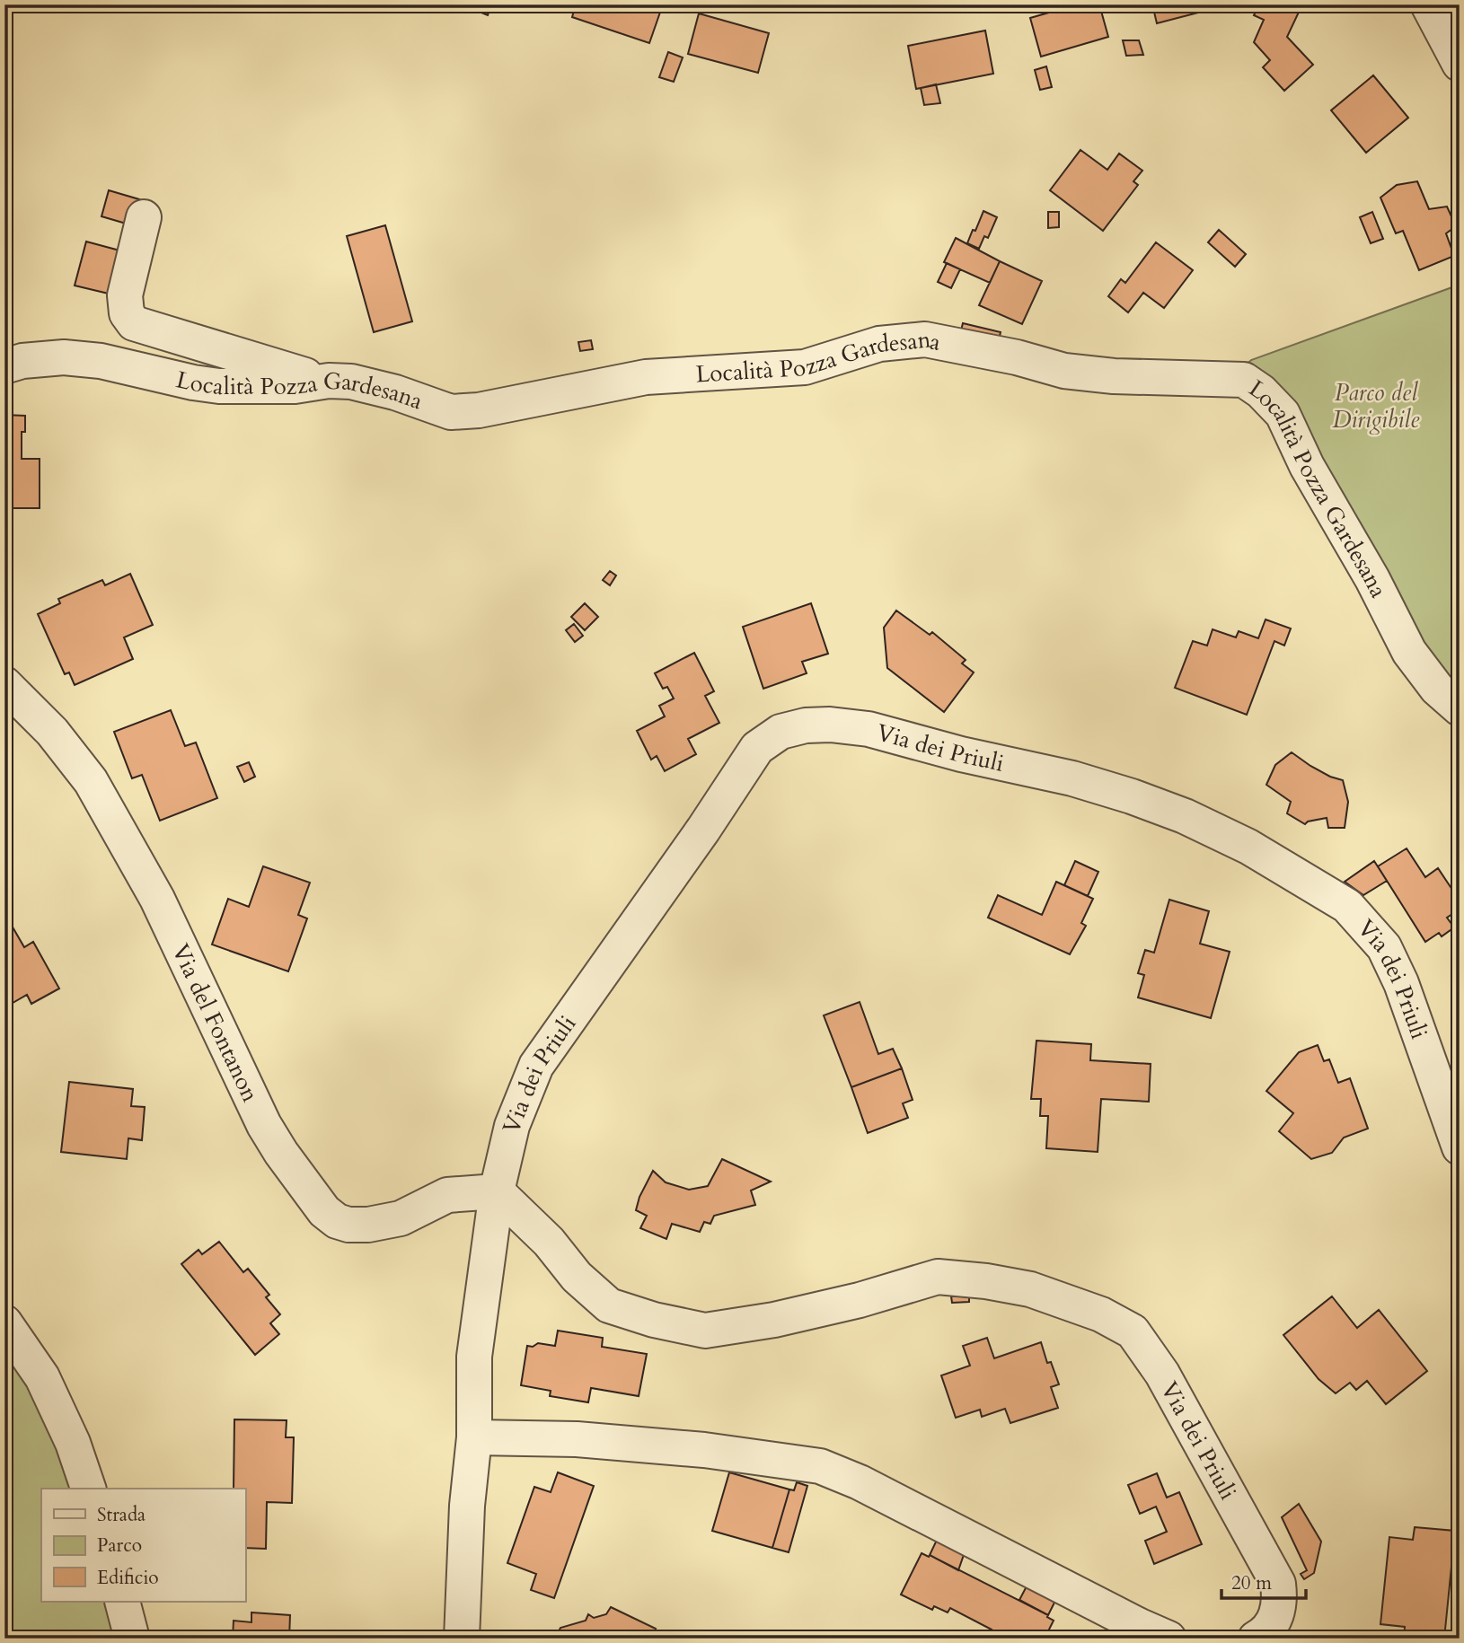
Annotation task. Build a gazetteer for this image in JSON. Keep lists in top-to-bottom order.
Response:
{
  "streets": {
    "street": ["Località Pozza Gardesana", "Via dei Priuli", "Via del Fontanon"]
  },
  "crossings": [
    ["Via dei Priuli", "Via del Fontanon"]
  ],
  "parks": ["Parco del Dirigibile"],
  "legend": ["Strada", "Parco", "Edificio"],
  "scale_bar": "20 m"
}
